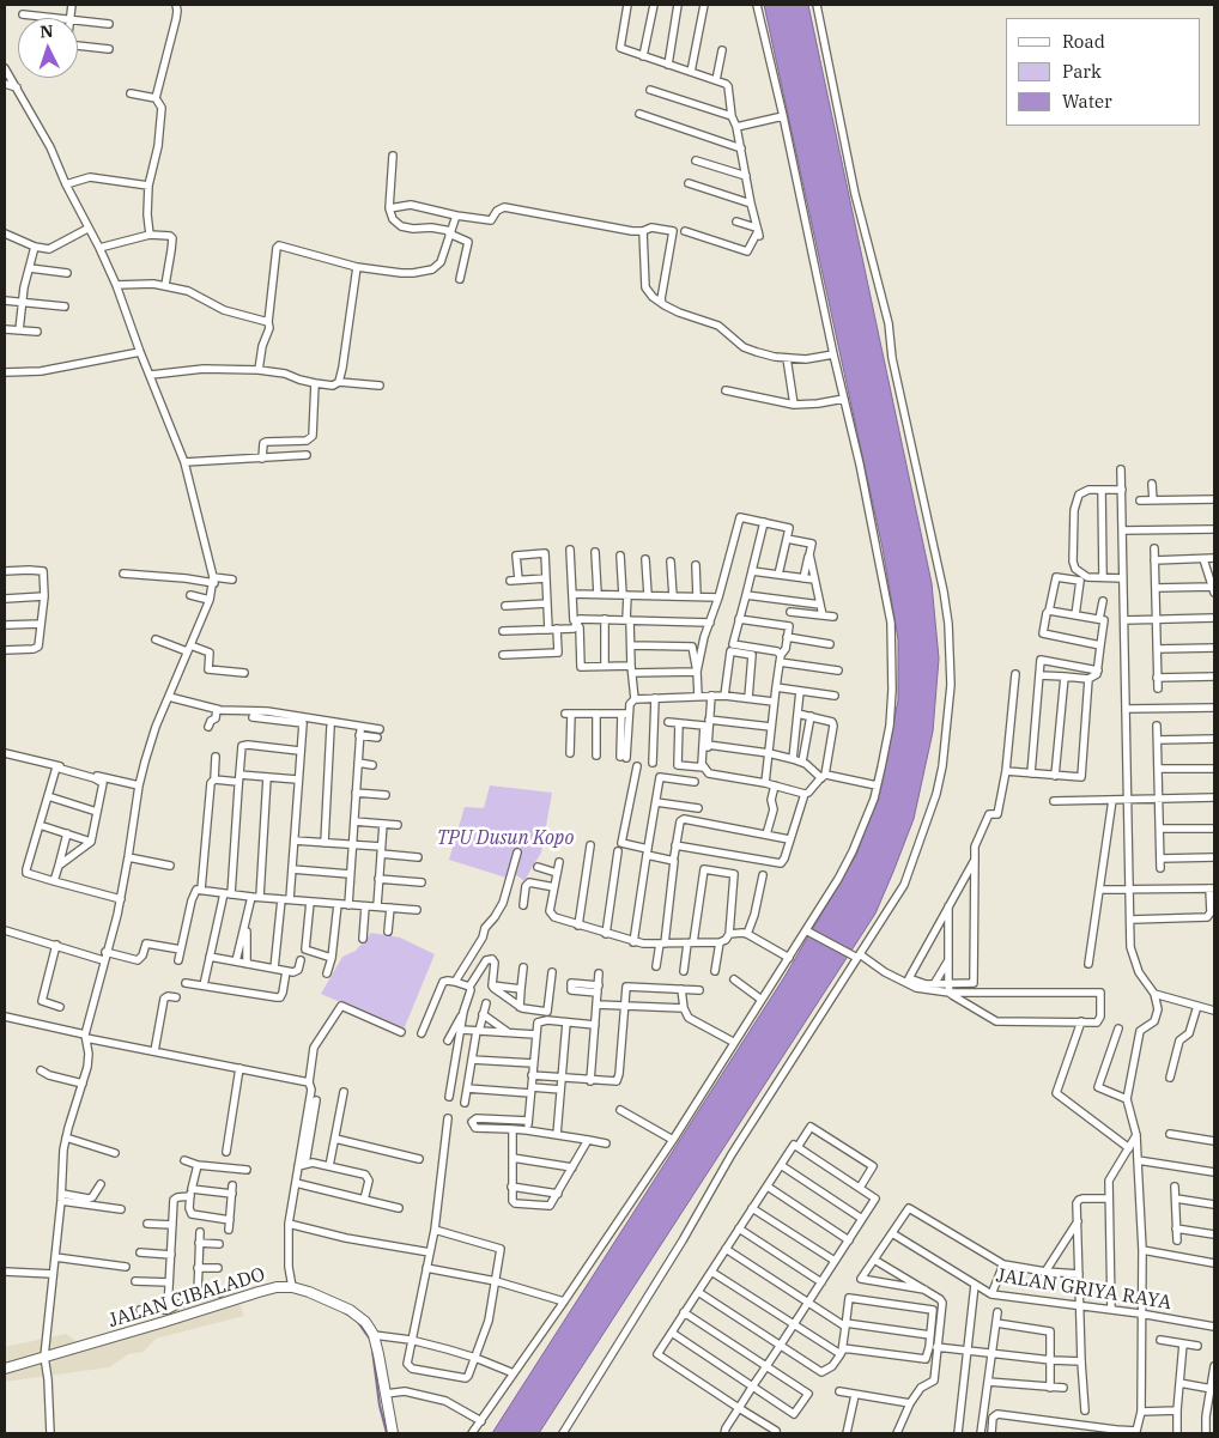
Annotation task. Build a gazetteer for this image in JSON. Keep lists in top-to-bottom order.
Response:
{
  "streets": {
    "street": ["JALAN GRIYA RAYA", "JALAN CIBALADO"]
  },
  "parks": ["TPU Dusun Kopo"],
  "legend": ["Road", "Park", "Water"],
  "north": "top"
}
